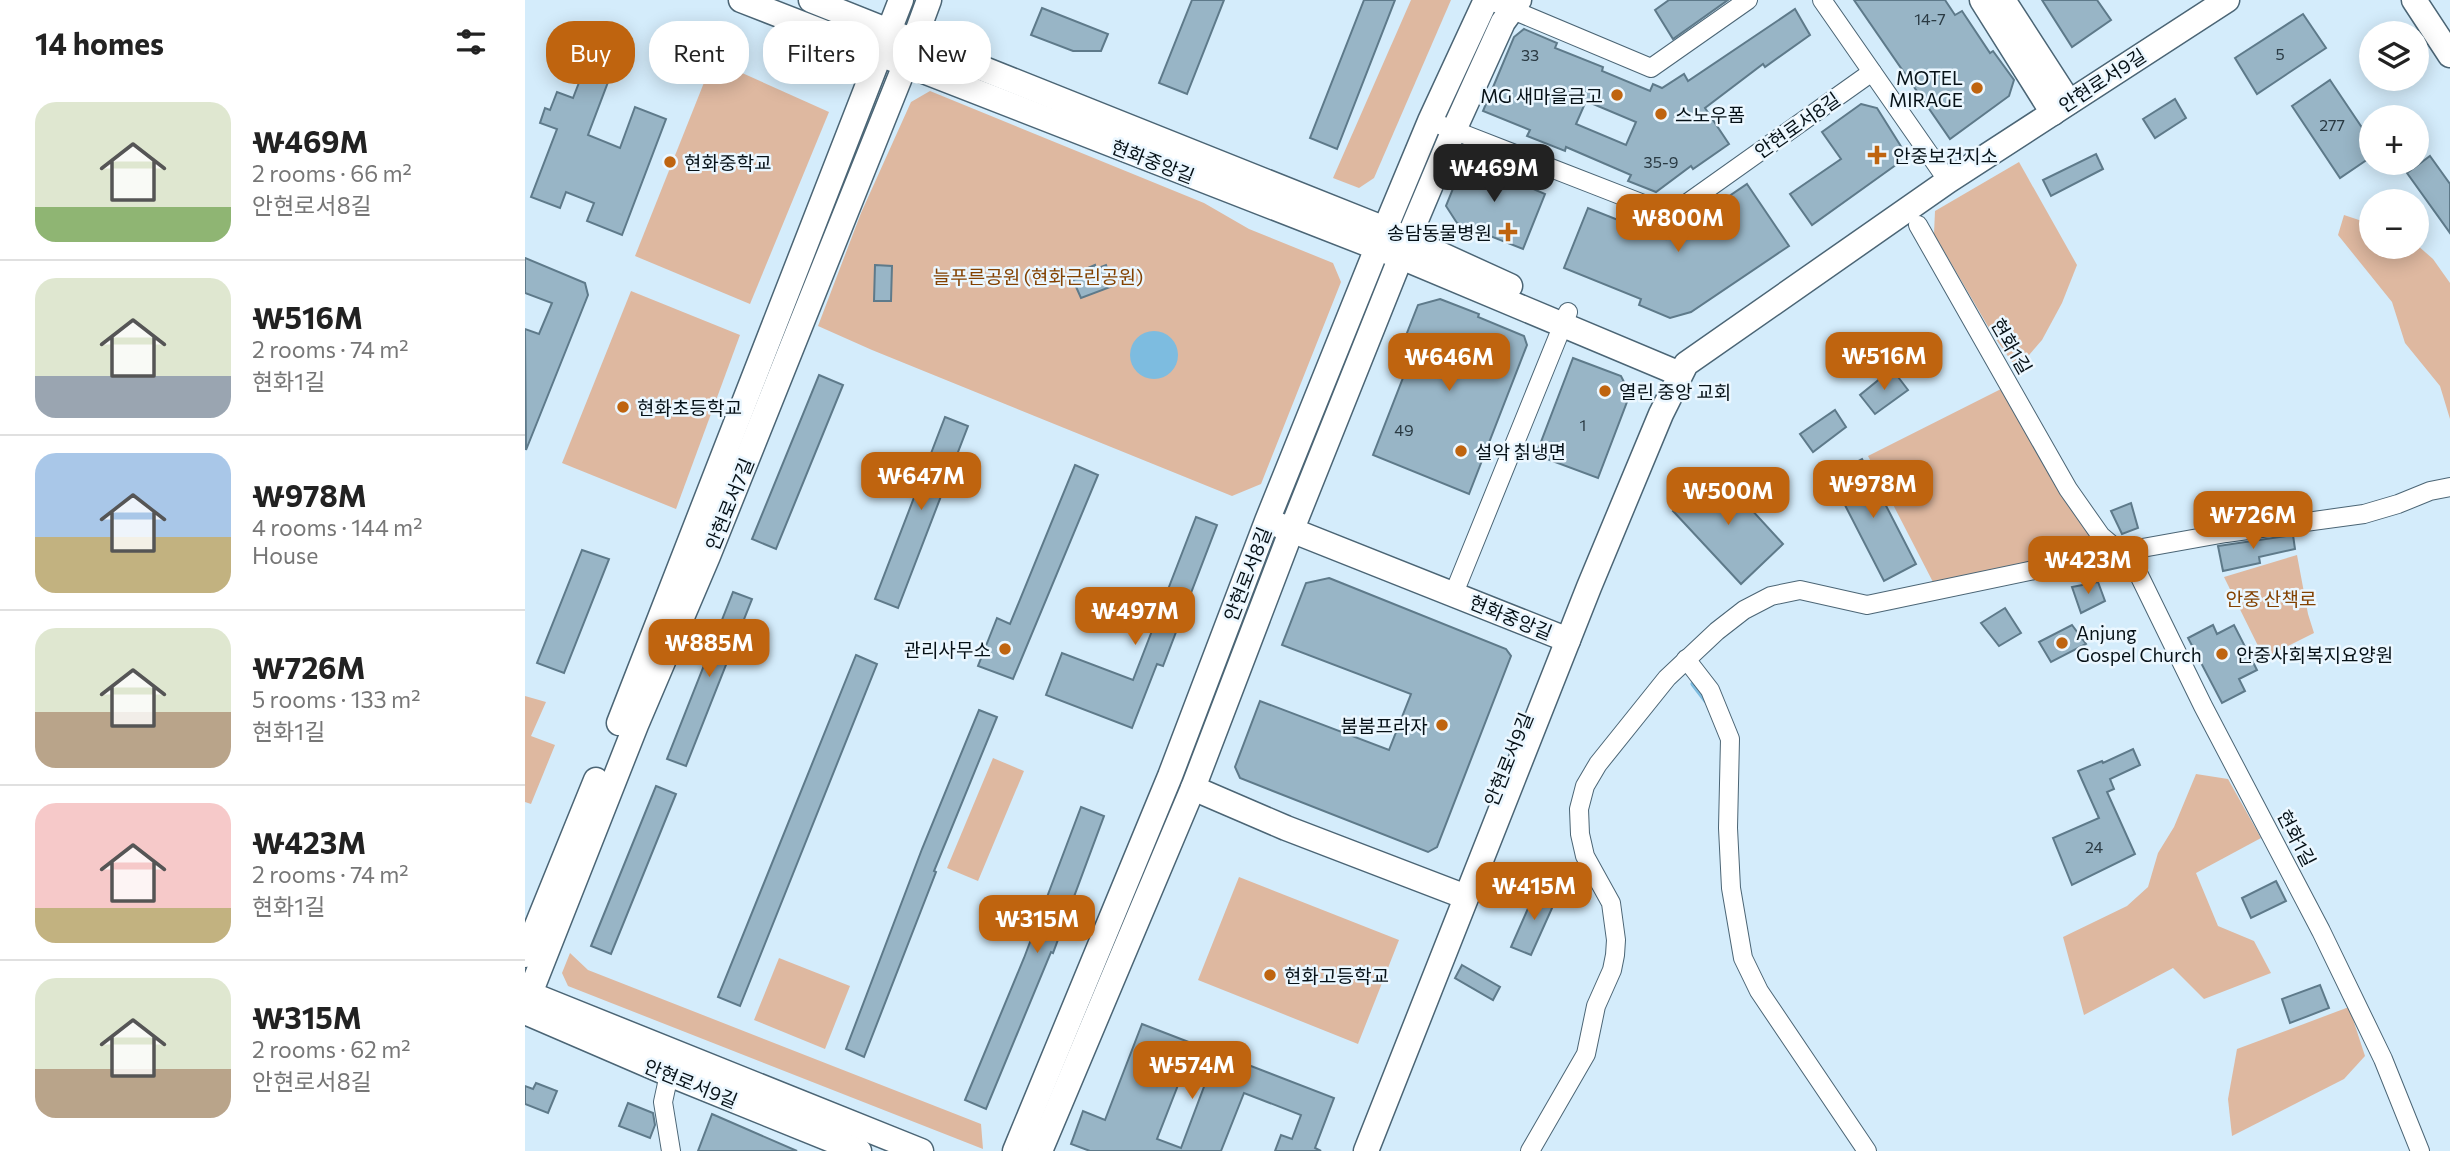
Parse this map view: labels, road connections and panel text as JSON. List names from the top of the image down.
{
  "streets": {
    "street": [
      "안현로서9길",
      "안현로서8길",
      "현화중앙길",
      "현화1길",
      "안현로서7길"
    ]
  },
  "crossings": [
    ["안현로서9길", "현화중앙길"],
    ["안현로서8길", "현화중앙길"]
  ],
  "parks": ["늘푸른공원 (현화근린공원)", "안중 산책로"],
  "places": {
    "other": [
      "MOTEL MIRAGE",
      "MG 새마을금고",
      "스노우폼",
      "현화중학교",
      "열린 중앙 교회",
      "현화초등학교",
      "설악 칡냉면",
      "Anjung Gospel Church",
      "관리사무소",
      "안중사회복지요양원",
      "붐붐프라자",
      "현화고등학교"
    ],
    "health": ["안중보건지소", "송담동물병원"]
  },
  "house_numbers": [
    "14-7",
    "5",
    "33",
    "277",
    "35-9",
    "1",
    "49",
    "24"
  ],
  "page": {
    "heading": "14 homes",
    "map_buttons": ["+", "−"],
    "chip": [
      "Buy",
      "Rent",
      "Filters",
      "New"
    ],
    "list": [
      {
        "name": "₩469M",
        "note": "2 rooms · 66 m² · 안현로서8길"
      },
      {
        "name": "₩516M",
        "note": "2 rooms · 74 m² · 현화1길"
      },
      {
        "name": "₩978M",
        "note": "4 rooms · 144 m² · House"
      },
      {
        "name": "₩726M",
        "note": "5 rooms · 133 m² · 현화1길"
      },
      {
        "name": "₩423M",
        "note": "2 rooms · 74 m² · 현화1길"
      },
      {
        "name": "₩315M",
        "note": "2 rooms · 62 m² · 안현로서8길"
      }
    ],
    "price": [
      "₩469M",
      "₩800M",
      "₩516M",
      "₩646M",
      "₩647M",
      "₩978M",
      "₩500M",
      "₩726M",
      "₩423M",
      "₩497M",
      "₩885M",
      "₩415M",
      "₩315M",
      "₩574M"
    ]
  }
}
